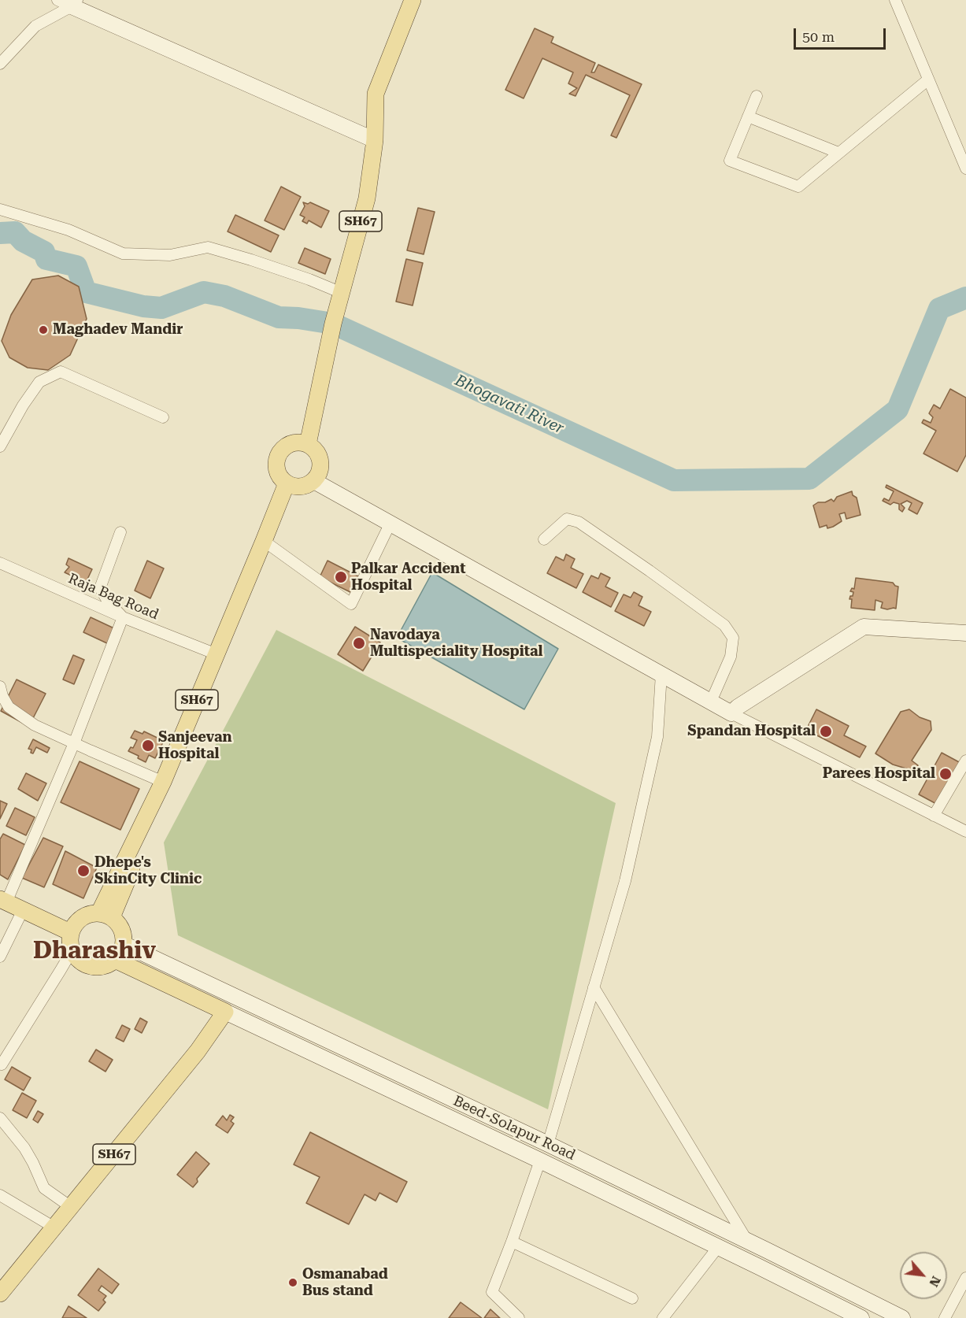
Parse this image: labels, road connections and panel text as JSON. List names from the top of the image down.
{
  "streets": {
    "main road": ["SH67", "Beed-Solapur Road"],
    "street": ["Raja Bag Road"]
  },
  "crossings": [
    ["SH67", "Raja Bag Road"],
    ["SH67", "Beed-Solapur Road"]
  ],
  "districts": ["Dharashiv"],
  "water": ["Bhogavati River"],
  "places": [
    "Maghadev Mandir",
    "Palkar Accident Hospital",
    "Navodaya Multispeciality Hospital",
    "Spandan Hospital",
    "Sanjeevan Hospital",
    "Parees Hospital",
    "Dhepe's SkinCity Clinic",
    "Osmanabad Bus stand"
  ],
  "scale_bar": "50 m",
  "north": "bottom right"
}
